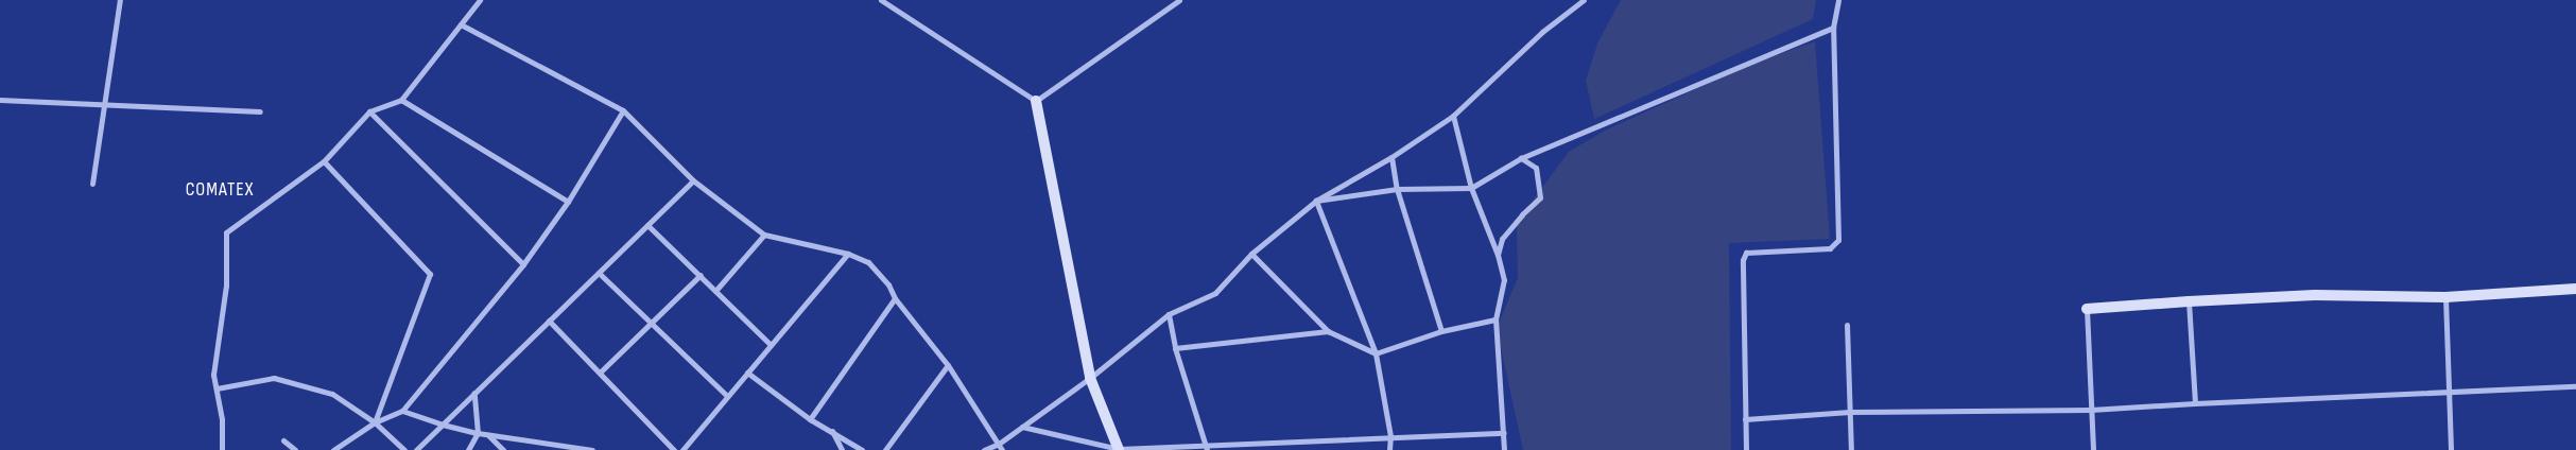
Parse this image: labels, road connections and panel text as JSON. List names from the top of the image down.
{
  "districts": ["COMATEX"]
}
